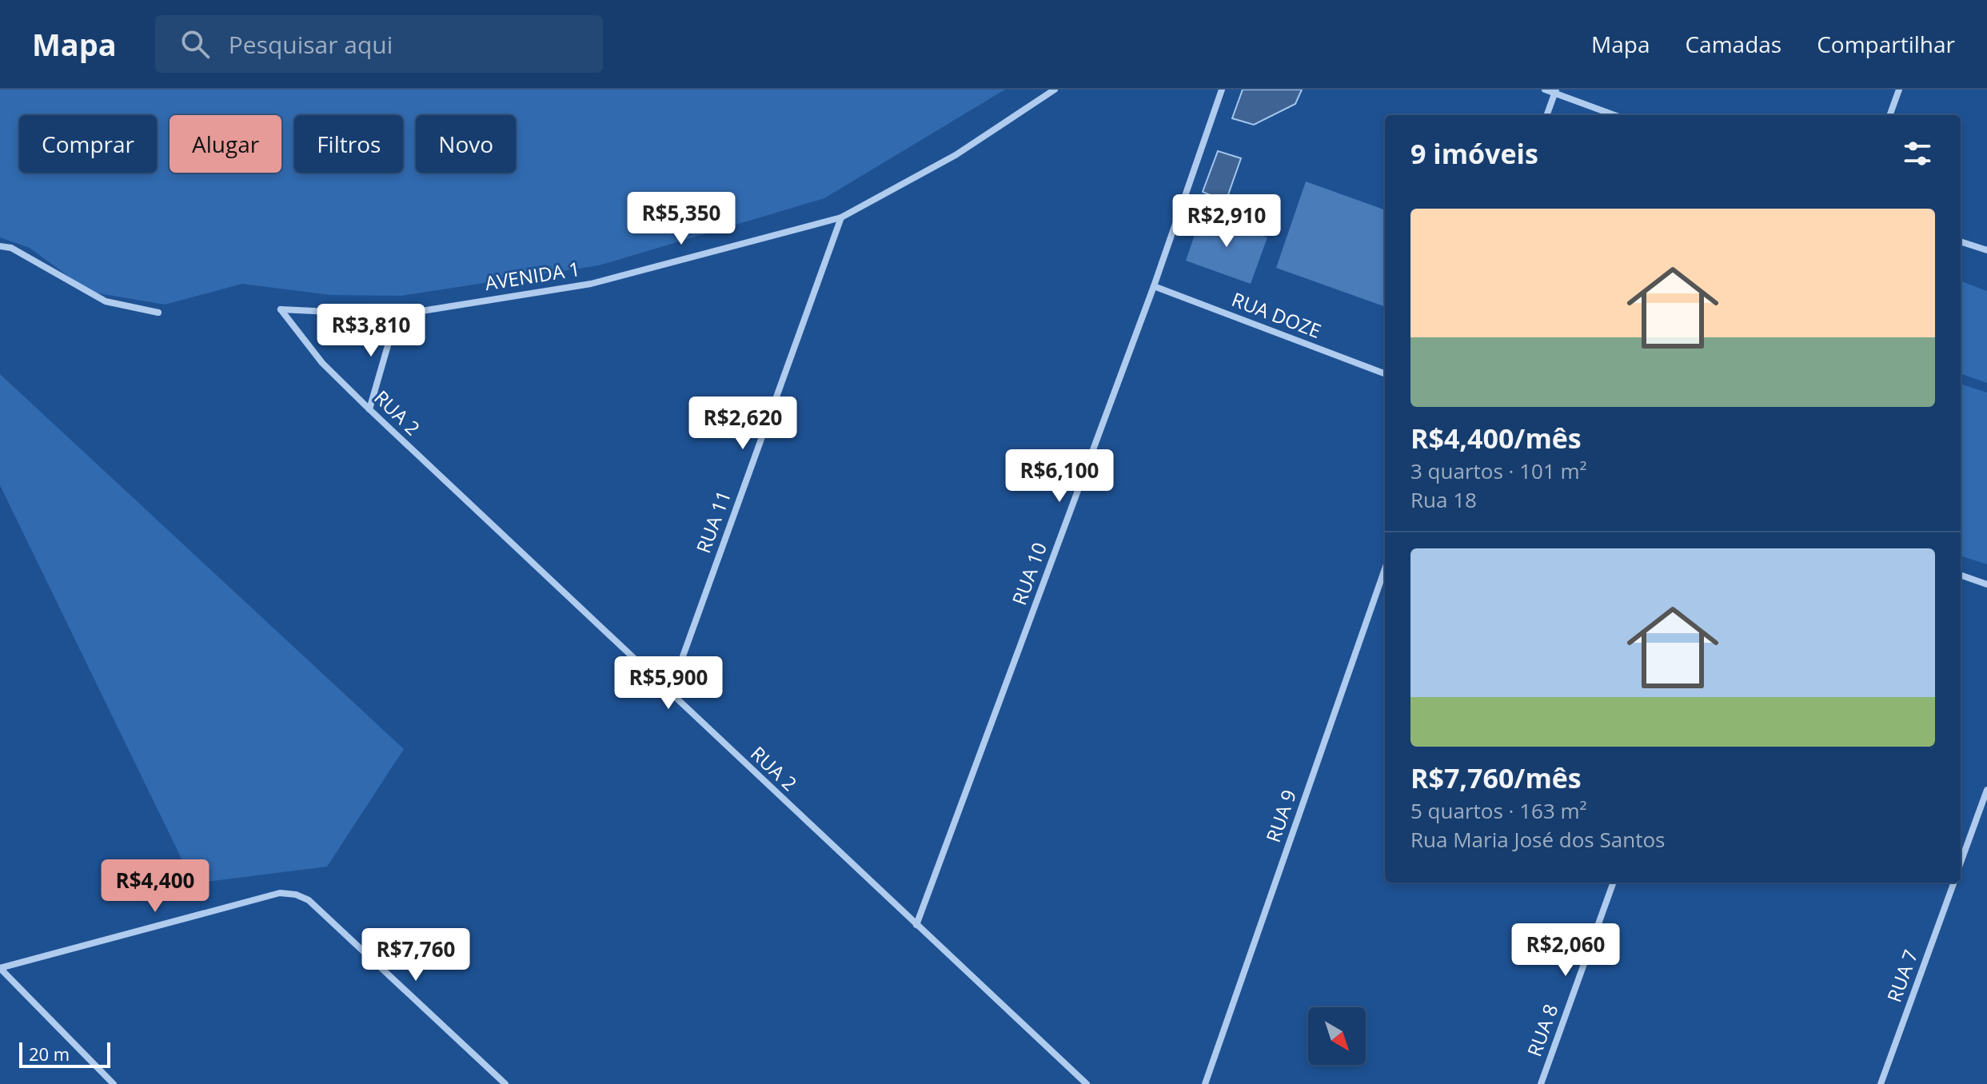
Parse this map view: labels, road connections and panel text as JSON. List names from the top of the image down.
{
  "streets": {
    "street": [
      "AVENIDA 1",
      "RUA DOZE",
      "RUA 2",
      "RUA 11",
      "RUA 10",
      "RUA 9",
      "RUA 7",
      "RUA 8"
    ]
  },
  "crossings": [
    ["AVENIDA 1", "RUA 2"],
    ["AVENIDA 1", "RUA 11"],
    ["RUA DOZE", "RUA 10"],
    ["RUA 2", "RUA 11"],
    ["RUA 2", "RUA 10"]
  ],
  "scale_bar": "20 m",
  "north": "bottom right",
  "page": {
    "header": "Mapa",
    "search": "Pesquisar aqui",
    "nav": ["Mapa", "Camadas", "Compartilhar"],
    "chip": [
      "Comprar",
      "Alugar",
      "Filtros",
      "Novo"
    ],
    "heading": "9 imóveis",
    "price": [
      "R$5,350",
      "R$2,910",
      "R$3,810",
      "R$2,620",
      "R$6,100",
      "R$5,900",
      "R$4,400",
      "R$2,060",
      "R$7,760"
    ],
    "list": [
      {
        "name": "R$4,400/mês",
        "note": "3 quartos · 101 m² · Rua 18"
      },
      {
        "name": "R$7,760/mês",
        "note": "5 quartos · 163 m² · Rua Maria José dos Santos"
      }
    ],
    "scale": "20 m"
  }
}
